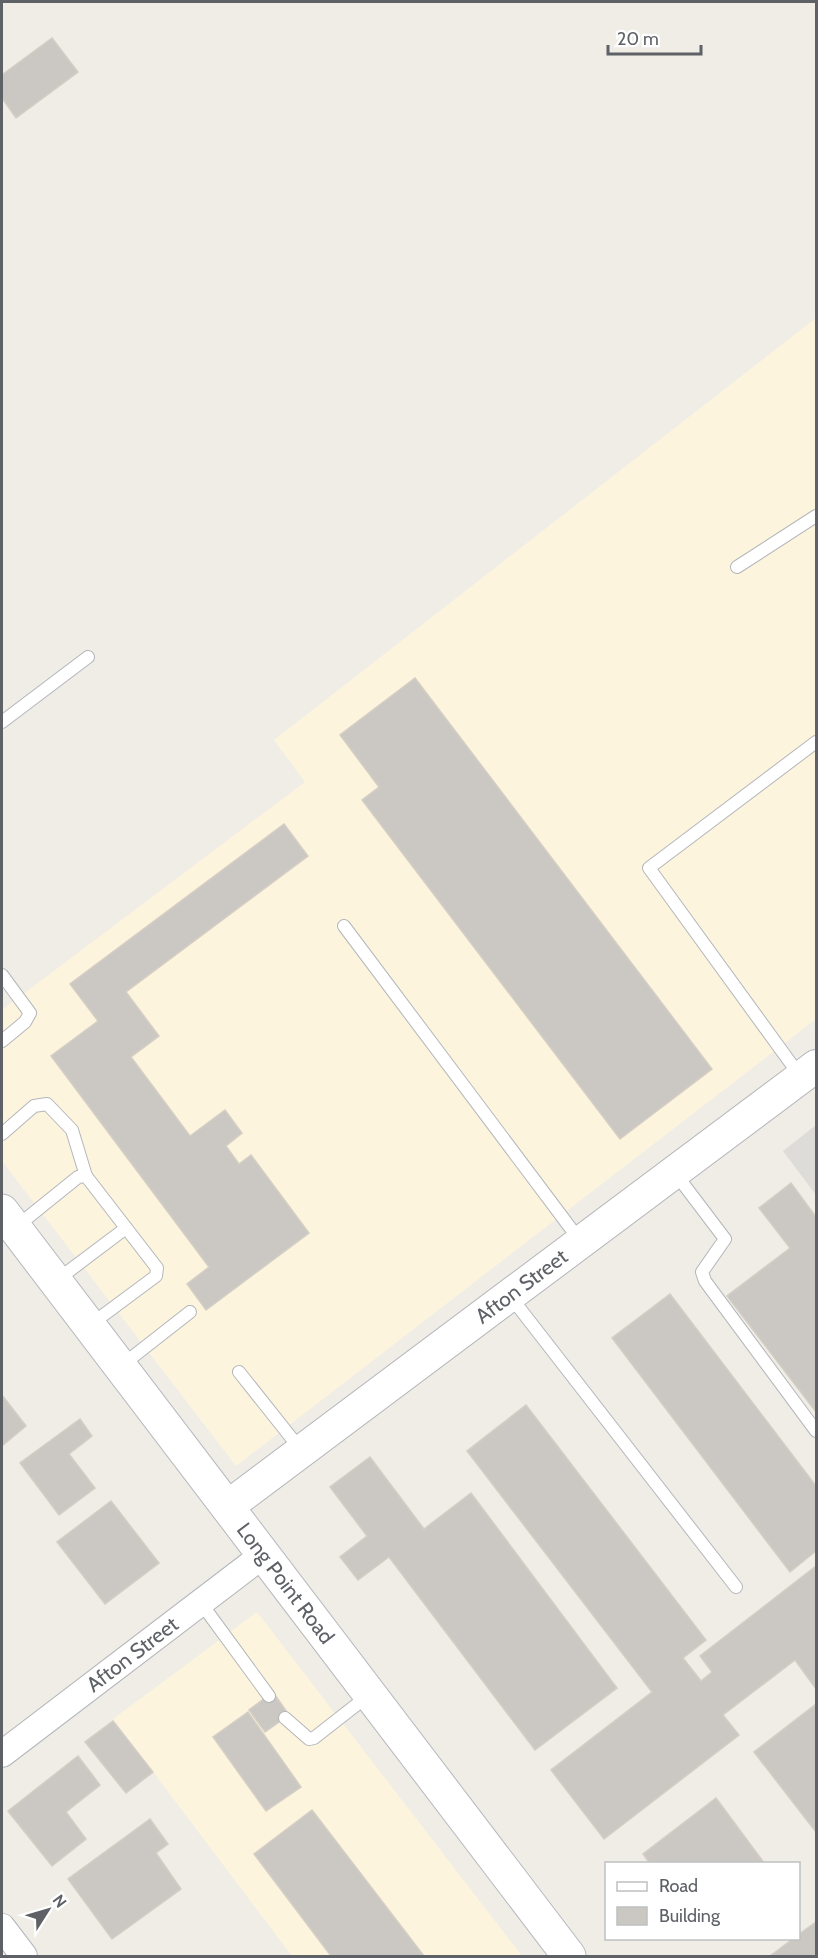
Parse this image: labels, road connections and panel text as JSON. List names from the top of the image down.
{
  "streets": {
    "main road": ["Long Point Road"],
    "street": ["Afton Street"]
  },
  "crossings": [
    ["Afton Street", "Long Point Road"]
  ],
  "legend": ["Road", "Building"],
  "scale_bar": "20 m",
  "north": "top right"
}
